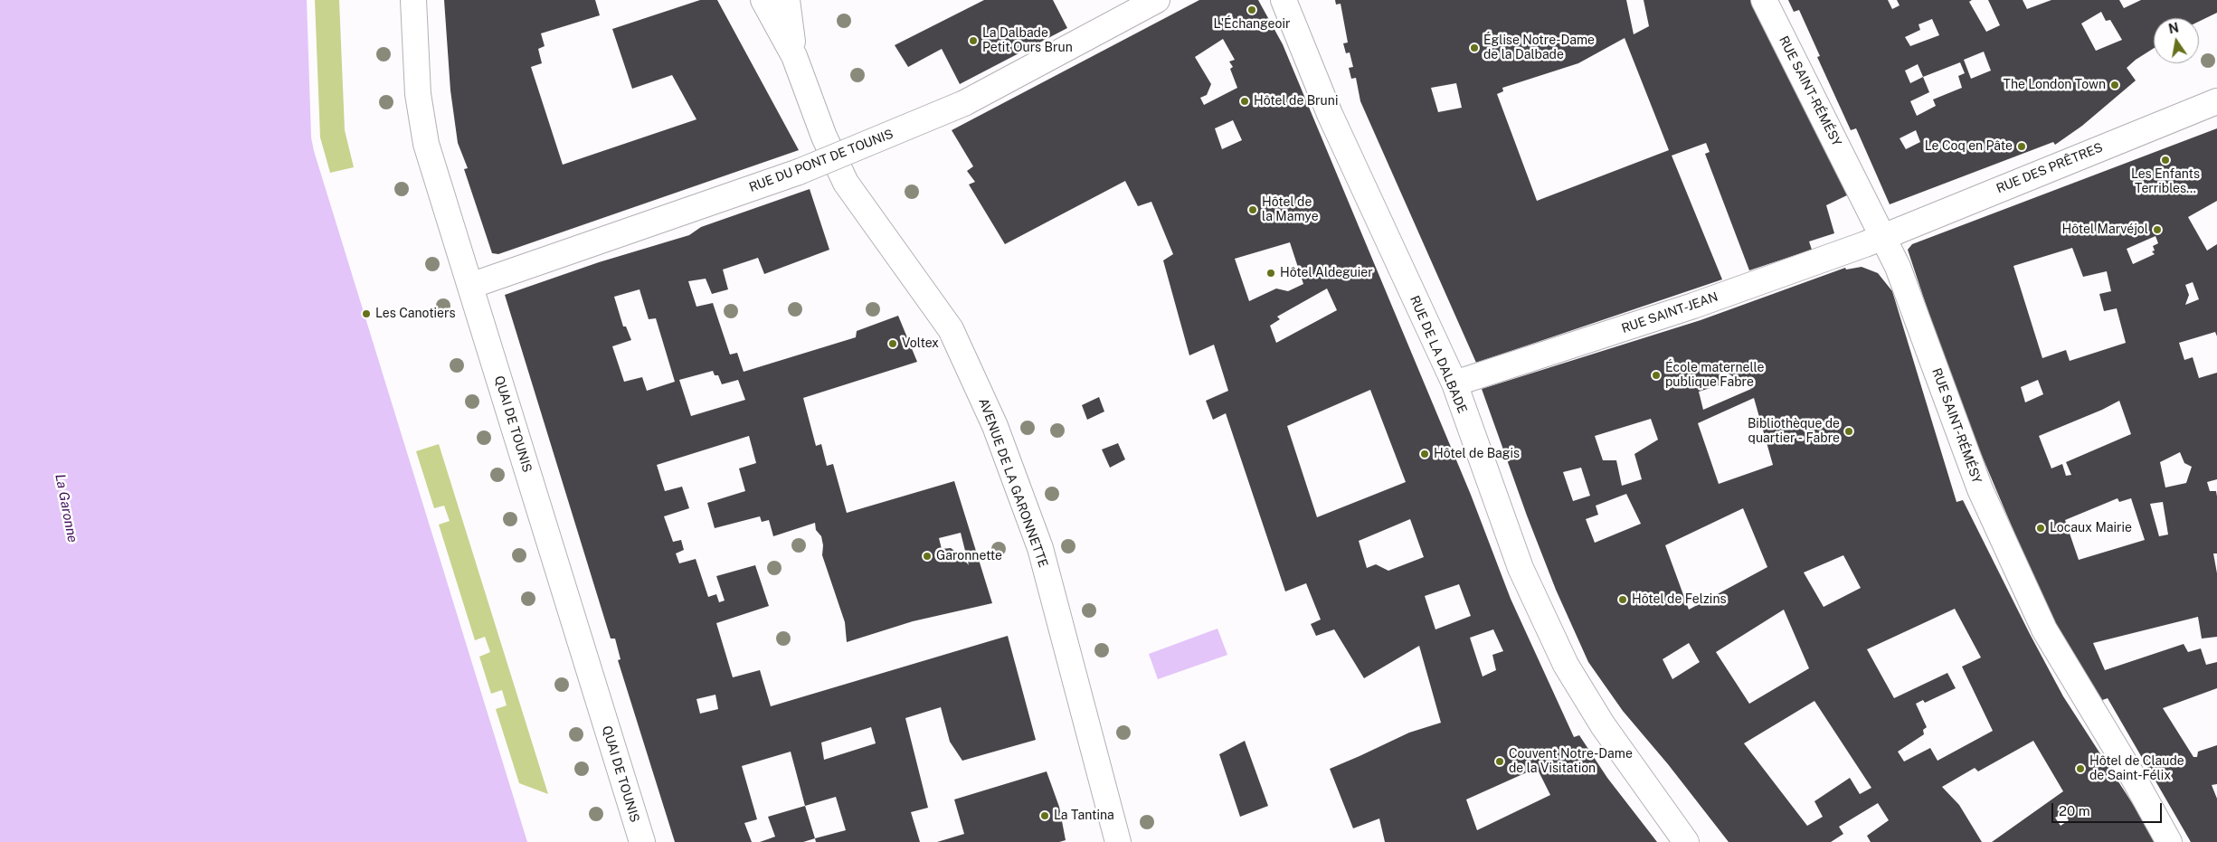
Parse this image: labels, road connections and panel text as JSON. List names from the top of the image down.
{
  "streets": {
    "street": [
      "RUE SAINT-RÉMÉSY",
      "RUE DU PONT DE TOUNIS",
      "RUE DES PRÊTRES",
      "RUE SAINT-JEAN",
      "RUE DE LA DALBADE",
      "QUAI DE TOUNIS",
      "AVENUE DE LA GARONNETTE"
    ]
  },
  "crossings": [
    ["RUE SAINT-RÉMÉSY", "RUE DES PRÊTRES"],
    ["RUE SAINT-RÉMÉSY", "RUE SAINT-JEAN"],
    ["RUE DU PONT DE TOUNIS", "QUAI DE TOUNIS"],
    ["RUE DES PRÊTRES", "RUE SAINT-JEAN"],
    ["RUE SAINT-JEAN", "RUE DE LA DALBADE"]
  ],
  "water": ["La Garonne"],
  "places": [
    "L'Échangeoir",
    "La Dalbade Petit Ours Brun",
    "Église Notre-Dame de la Dalbade",
    "The London Town",
    "Hôtel de Bruni",
    "Le Coq en Pâte",
    "Les Enfants Terribles...",
    "Hôtel de la Mamye",
    "Hôtel Marvéjol",
    "Hôtel Aldeguier",
    "Les Canotiers",
    "Voltex",
    "École maternelle publique Fabre",
    "Bibliothèque de quartier - Fabre",
    "Hôtel de Bagis",
    "Locaux Mairie",
    "Garonnette",
    "Hôtel de Felzins",
    "Couvent Notre-Dame de la Visitation",
    "Hôtel de Claude de Saint-Félix",
    "La Tantina"
  ],
  "scale_bar": "20 m",
  "north": "top"
}
